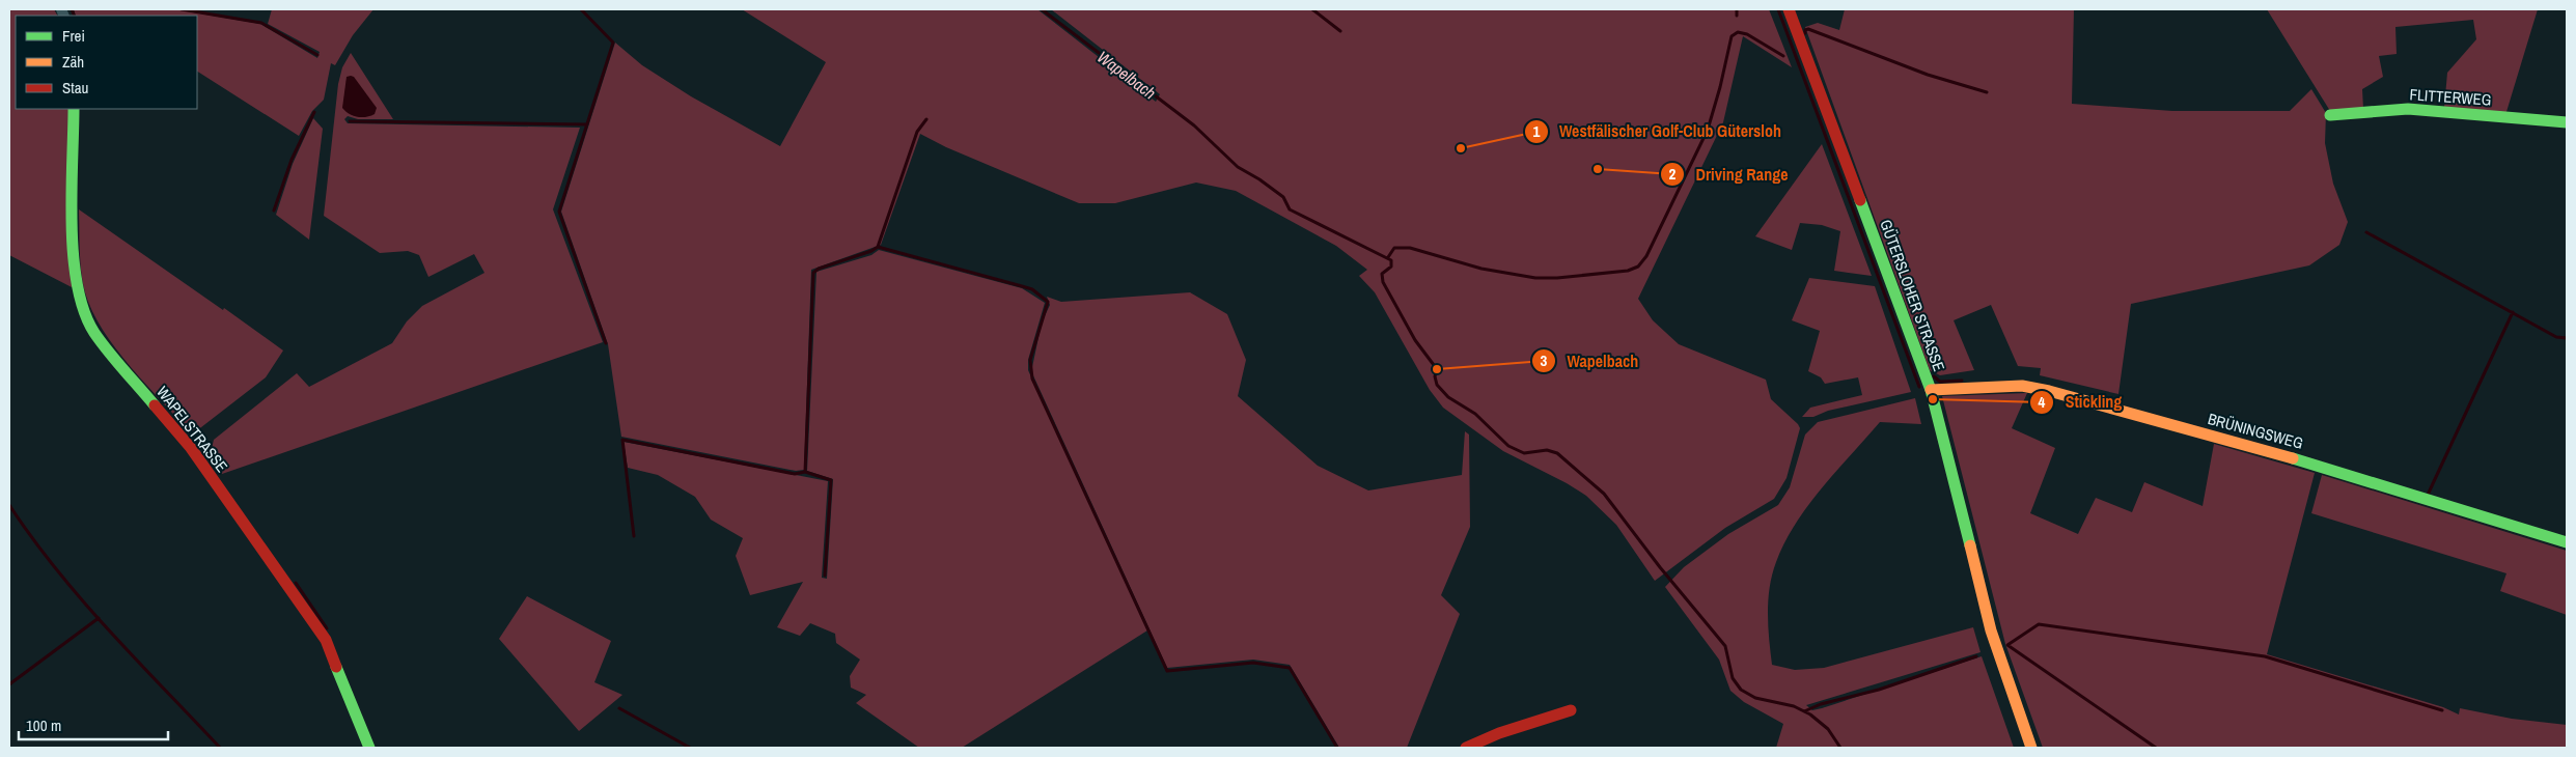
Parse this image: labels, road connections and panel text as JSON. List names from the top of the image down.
{
  "streets": {
    "street": [
      "FLITTERWEG",
      "GÜTERSLOHER STRASSE",
      "WAPELSTRASSE",
      "BRÜNINGSWEG"
    ]
  },
  "crossings": [
    ["GÜTERSLOHER STRASSE", "BRÜNINGSWEG"]
  ],
  "water": ["Wapelbach"],
  "places": [
    "Westfälischer Golf-Club Gütersloh",
    "Driving Range",
    "Wapelbach",
    "Stickling"
  ],
  "legend": ["Frei", "Zäh", "Stau"],
  "scale_bar": "100 m"
}
